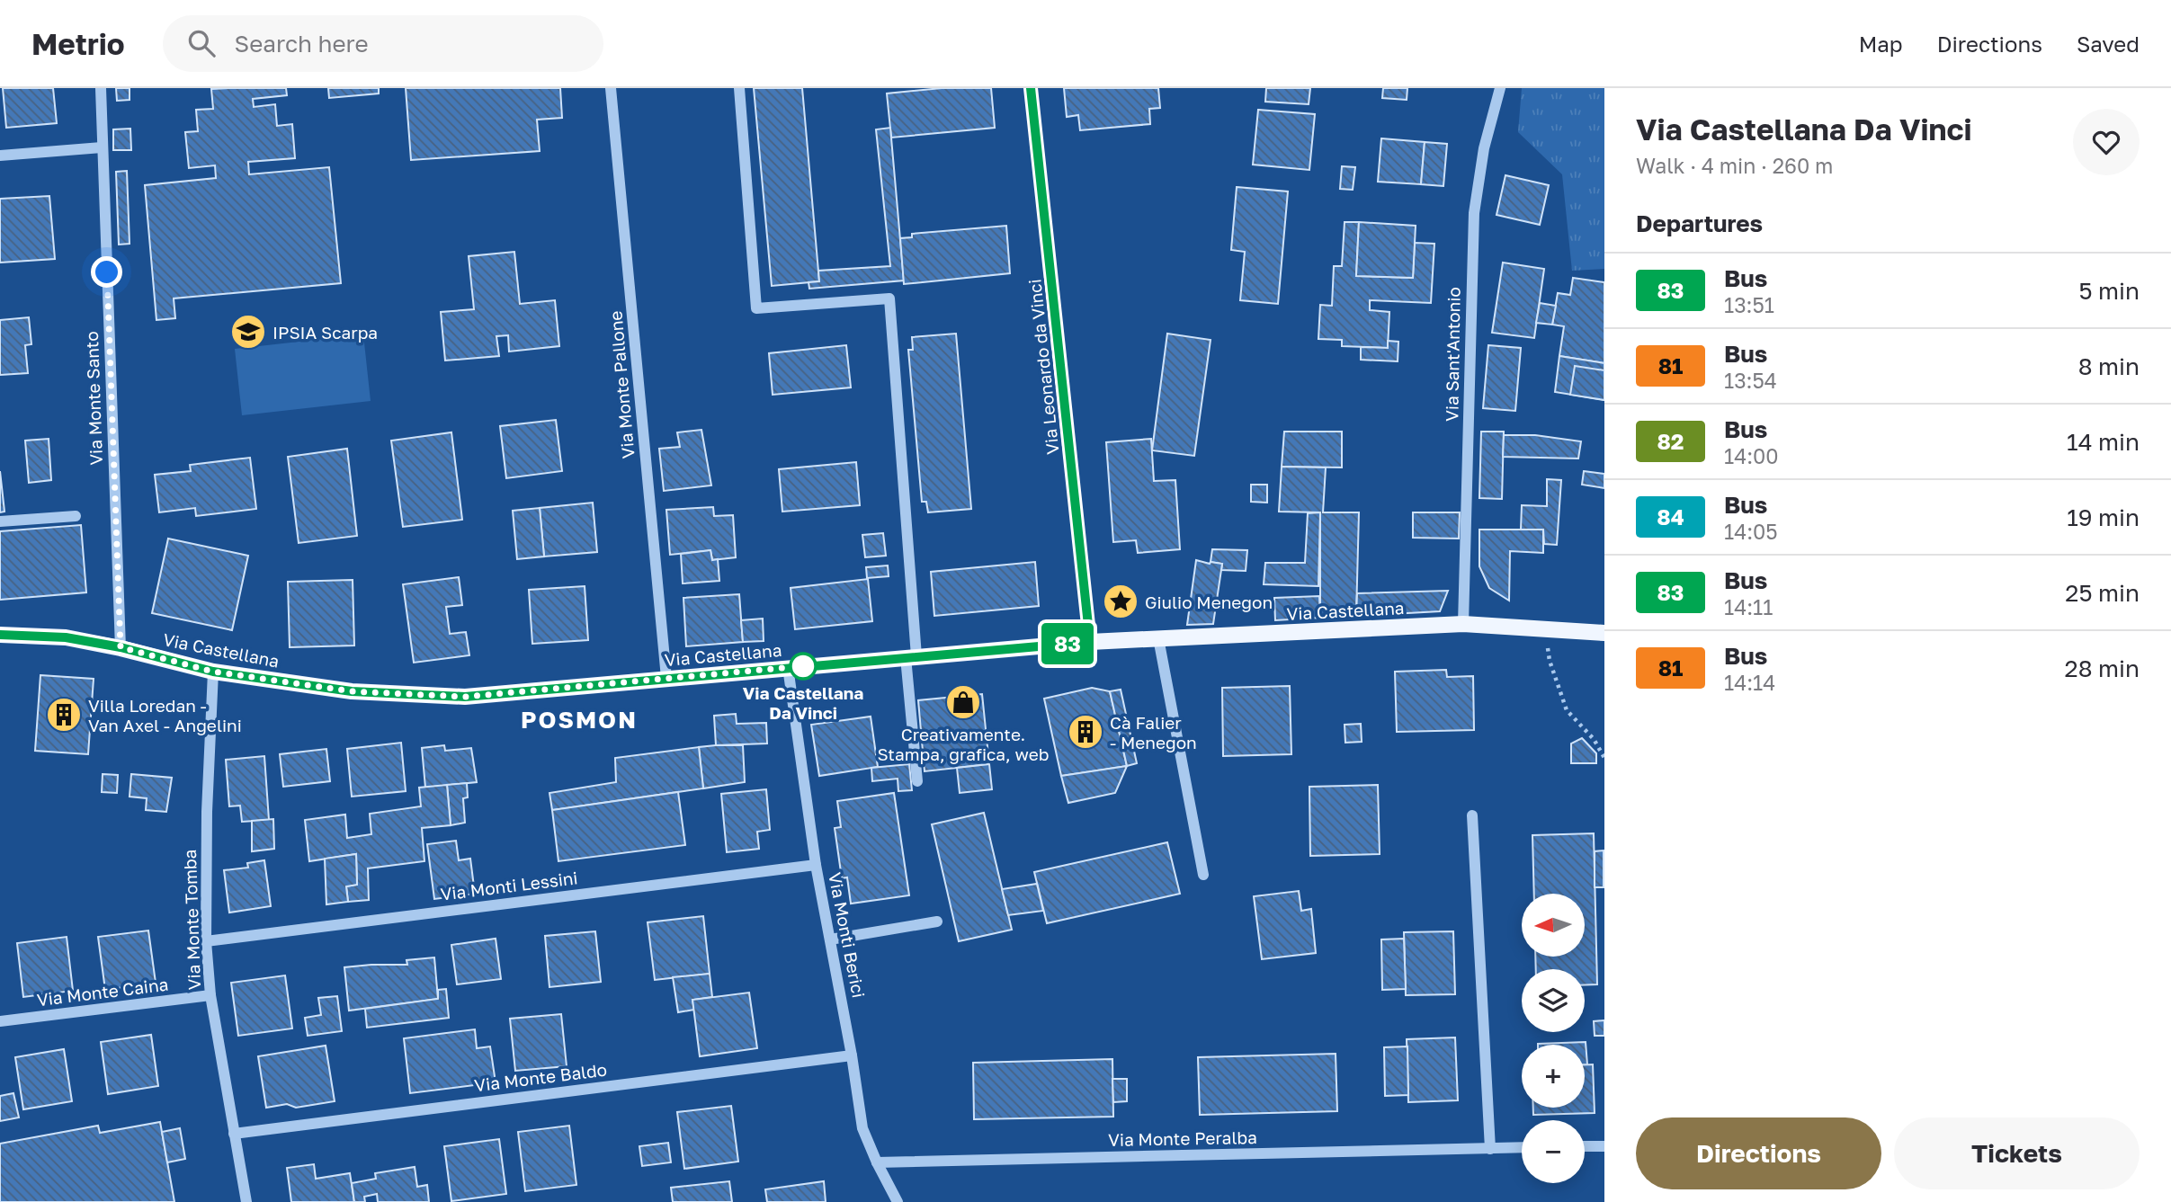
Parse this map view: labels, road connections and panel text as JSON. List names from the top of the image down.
{
  "streets": {
    "main road": ["Via Castellana"],
    "street": [
      "Via Sant'Antonio",
      "Via Leonardo da Vinci",
      "Via Monte Pallone",
      "Via Monte Santo",
      "Via Monti Lessini",
      "Via Monte Tomba",
      "Via Monti Berici",
      "Via Monte Caina",
      "Via Monte Baldo",
      "Via Monte Peralba"
    ]
  },
  "crossings": [
    ["Via Sant'Antonio", "Via Castellana"],
    ["Via Leonardo da Vinci", "Via Castellana"],
    ["Via Monte Pallone", "Via Castellana"],
    ["Via Monte Santo", "Via Castellana"],
    ["Via Castellana", "Via Monte Tomba"],
    ["Via Castellana", "Via Monti Berici"],
    ["Via Monti Lessini", "Via Monte Tomba"],
    ["Via Monti Lessini", "Via Monti Berici"],
    ["Via Monte Tomba", "Via Monte Caina"],
    ["Via Monte Tomba", "Via Monte Baldo"],
    ["Via Monti Berici", "Via Monte Baldo"],
    ["Via Monti Berici", "Via Monte Peralba"]
  ],
  "districts": ["POSMON"],
  "places": {
    "school or university": ["IPSIA Scarpa"],
    "place": ["Giulio Menegon"],
    "other": ["Via Castellana Da Vinci"],
    "shop": ["Creativamente. Stampa, grafica, web"],
    "building": ["Villa Loredan - Van Axel - Angelini", "Cà Falier - Menegon"]
  },
  "lines": ["bus line 83"],
  "north": "left",
  "page": {
    "header": "Metrio",
    "search": "Search here",
    "nav": ["Map", "Directions", "Saved"],
    "on_map": "83",
    "heading": [
      ["Via Castellana Da Vinci", "Walk · 4 min · 260 m"],
      "Departures"
    ],
    "list": [
      {
        "mark": "83",
        "name": "Bus",
        "note": "13:51",
        "value": "5 min"
      },
      {
        "mark": "81",
        "name": "Bus",
        "note": "13:54",
        "value": "8 min"
      },
      {
        "mark": "82",
        "name": "Bus",
        "note": "14:00",
        "value": "14 min"
      },
      {
        "mark": "84",
        "name": "Bus",
        "note": "14:05",
        "value": "19 min"
      },
      {
        "mark": "83",
        "name": "Bus",
        "note": "14:11",
        "value": "25 min"
      },
      {
        "mark": "81",
        "name": "Bus",
        "note": "14:14",
        "value": "28 min"
      }
    ],
    "map_buttons": ["+", "−"],
    "buttons": ["Directions", "Tickets"]
  }
}
